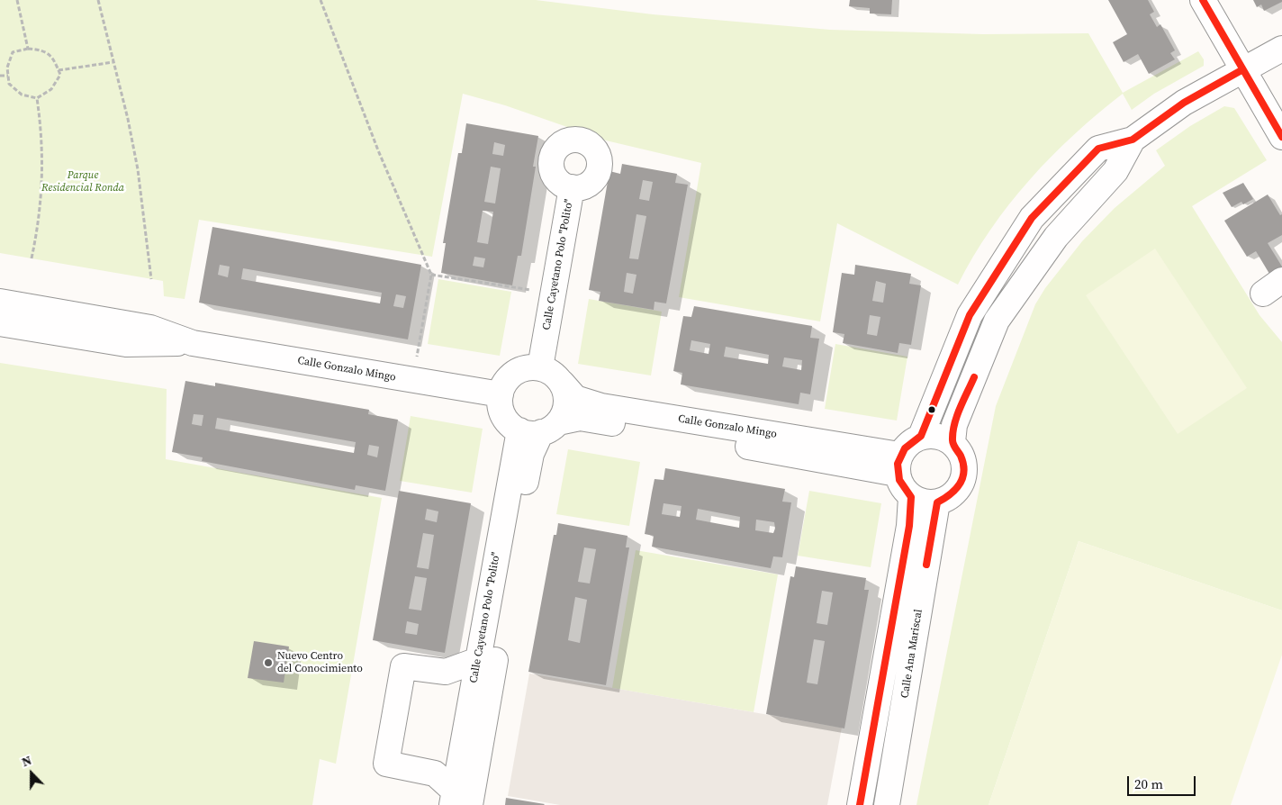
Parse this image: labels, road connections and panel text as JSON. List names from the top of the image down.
{
  "streets": {
    "street": ["Calle Cayetano Polo \"Polito\"", "Calle Gonzalo Mingo", "Calle Ana Mariscal"]
  },
  "crossings": [
    ["Calle Cayetano Polo \"Polito\"", "Calle Gonzalo Mingo"],
    ["Calle Gonzalo Mingo", "Calle Ana Mariscal"]
  ],
  "parks": ["Parque Residencial Ronda"],
  "places": ["Nuevo Centro del Conocimiento"],
  "scale_bar": "20 m",
  "north": "top"
}
